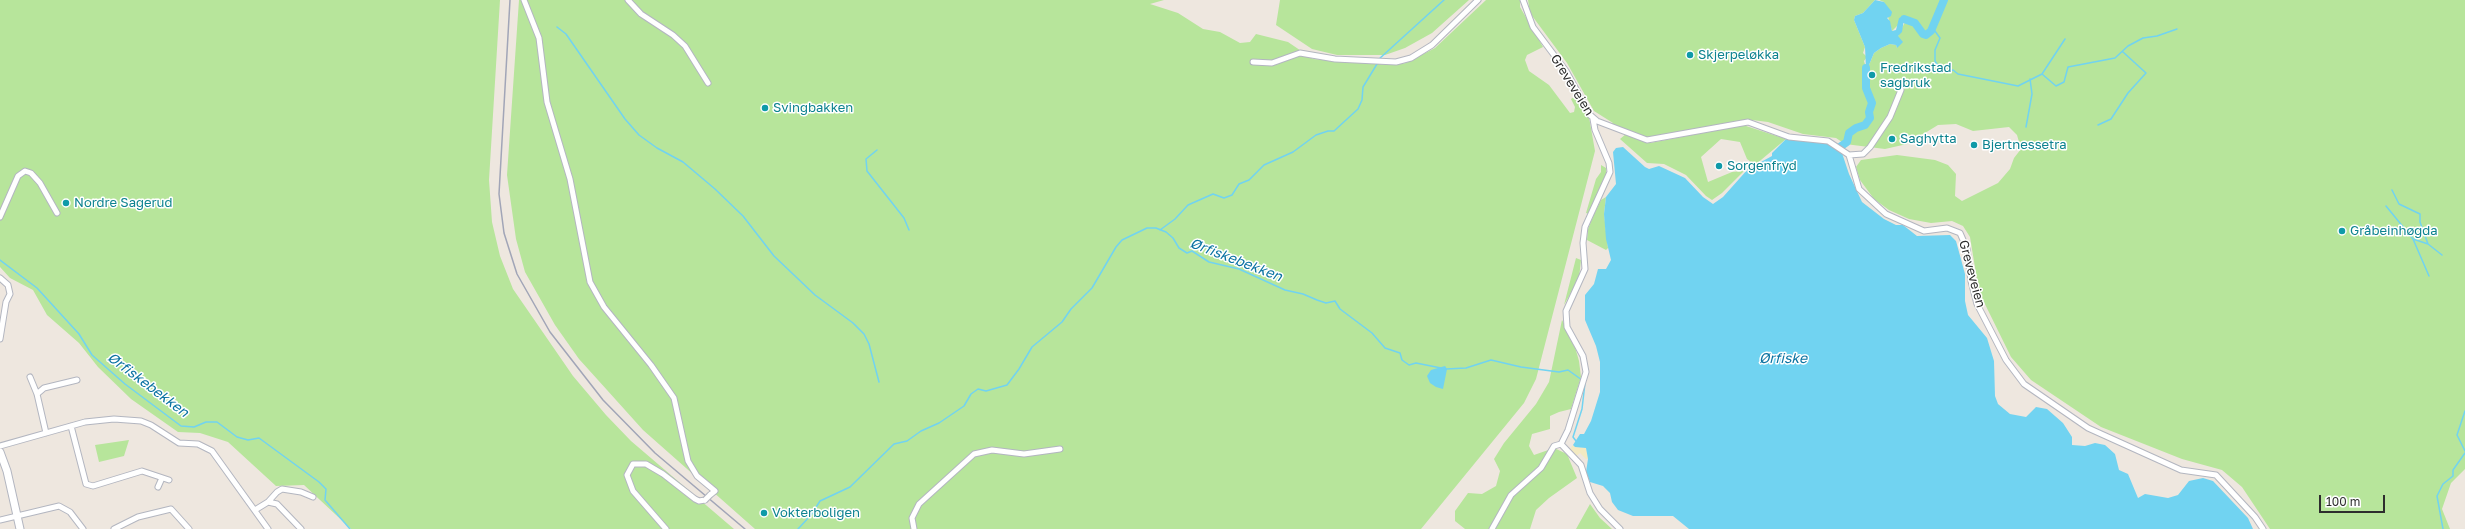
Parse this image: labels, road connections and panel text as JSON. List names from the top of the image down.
{
  "streets": {
    "street": ["Greveveien"]
  },
  "water": ["Ørfiskebekken", "Ørfiske"],
  "places": [
    "Skjerpeløkka",
    "Fredrikstad sagbruk",
    "Svingbakken",
    "Saghytta",
    "Bjertnessetra",
    "Sorgenfryd",
    "Nordre Sagerud",
    "Gråbeinhøgda",
    "Vokterboligen"
  ],
  "scale_bar": "100 m"
}
